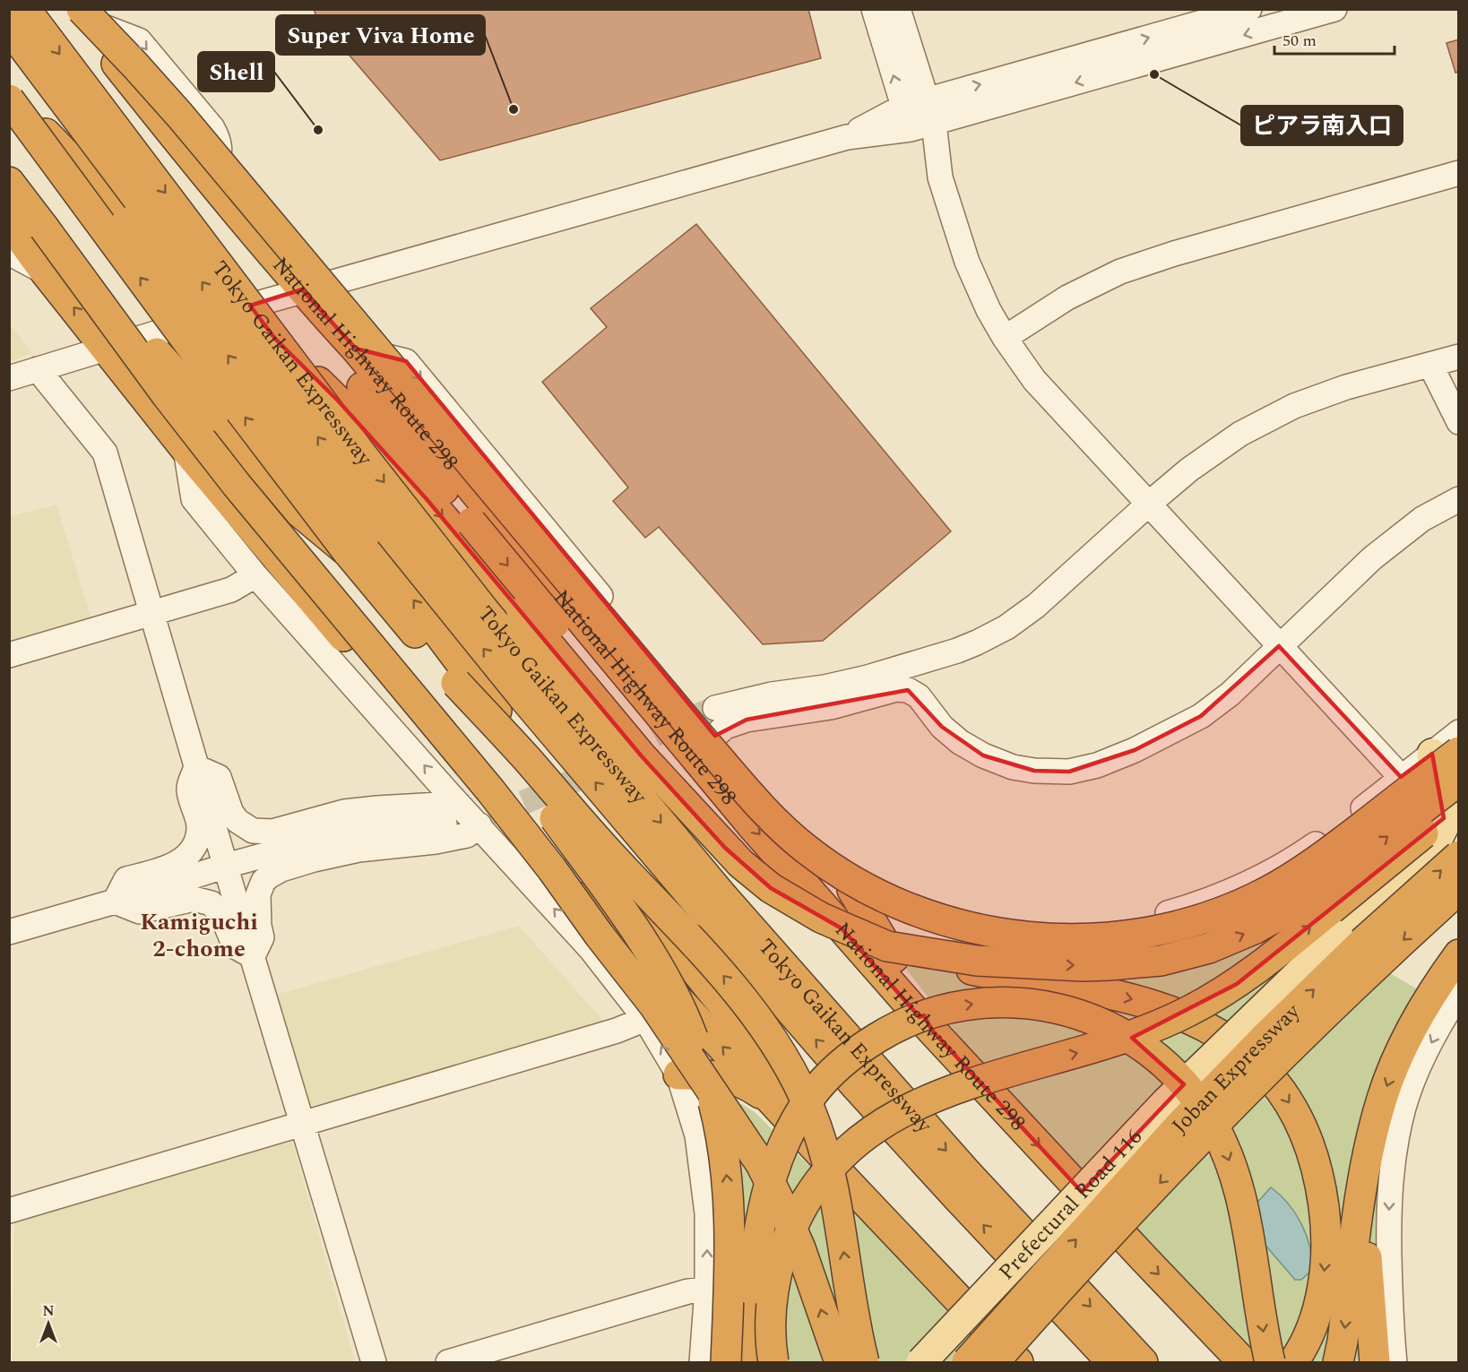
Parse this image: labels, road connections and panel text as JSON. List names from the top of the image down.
{
  "streets": {
    "highway": ["Tokyo Gaikan Expressway", "National Highway Route 298", "Joban Expressway"],
    "main road": ["Prefectural Road 116"]
  },
  "crossings": [
    ["Joban Expressway", "Prefectural Road 116"]
  ],
  "districts": ["Kamiguchi 2-chome"],
  "places": ["ピアラ南入口", "Super Viva Home", "Shell"],
  "scale_bar": "50 m",
  "north": "top"
}
